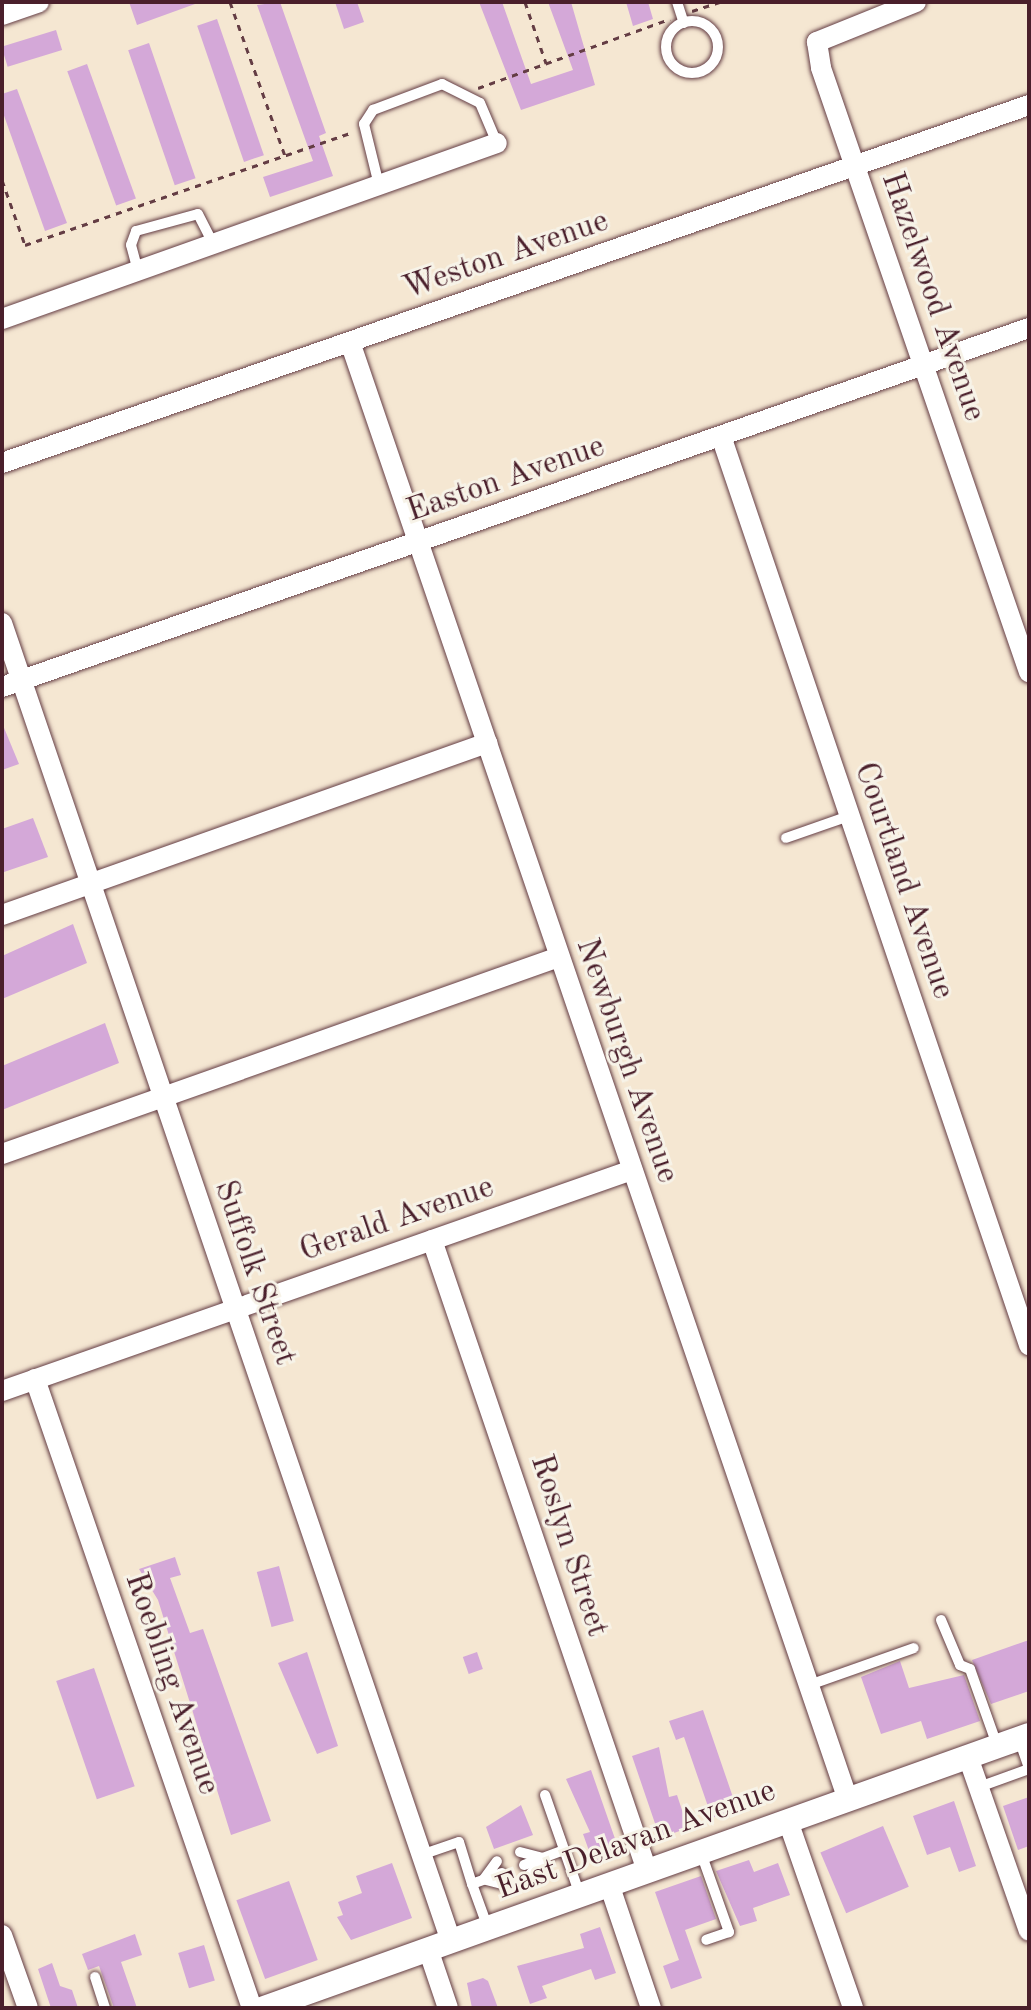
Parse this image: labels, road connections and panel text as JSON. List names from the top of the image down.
{
  "streets": {
    "street": [
      "Weston Avenue",
      "Hazelwood Avenue",
      "Easton Avenue",
      "Courtland Avenue",
      "Newburgh Avenue",
      "Gerald Avenue",
      "Suffolk Street",
      "Roslyn Street",
      "Roebling Avenue",
      "East Delavan Avenue"
    ]
  },
  "crossings": [
    ["Weston Avenue", "Hazelwood Avenue"],
    ["Weston Avenue", "Newburgh Avenue"],
    ["Hazelwood Avenue", "Easton Avenue"],
    ["Easton Avenue", "Courtland Avenue"],
    ["Easton Avenue", "Newburgh Avenue"],
    ["Easton Avenue", "Suffolk Street"],
    ["Newburgh Avenue", "Gerald Avenue"],
    ["Newburgh Avenue", "East Delavan Avenue"],
    ["Gerald Avenue", "Suffolk Street"],
    ["Gerald Avenue", "Roslyn Street"],
    ["Gerald Avenue", "Roebling Avenue"],
    ["Suffolk Street", "East Delavan Avenue"],
    ["Roslyn Street", "East Delavan Avenue"]
  ]
}
